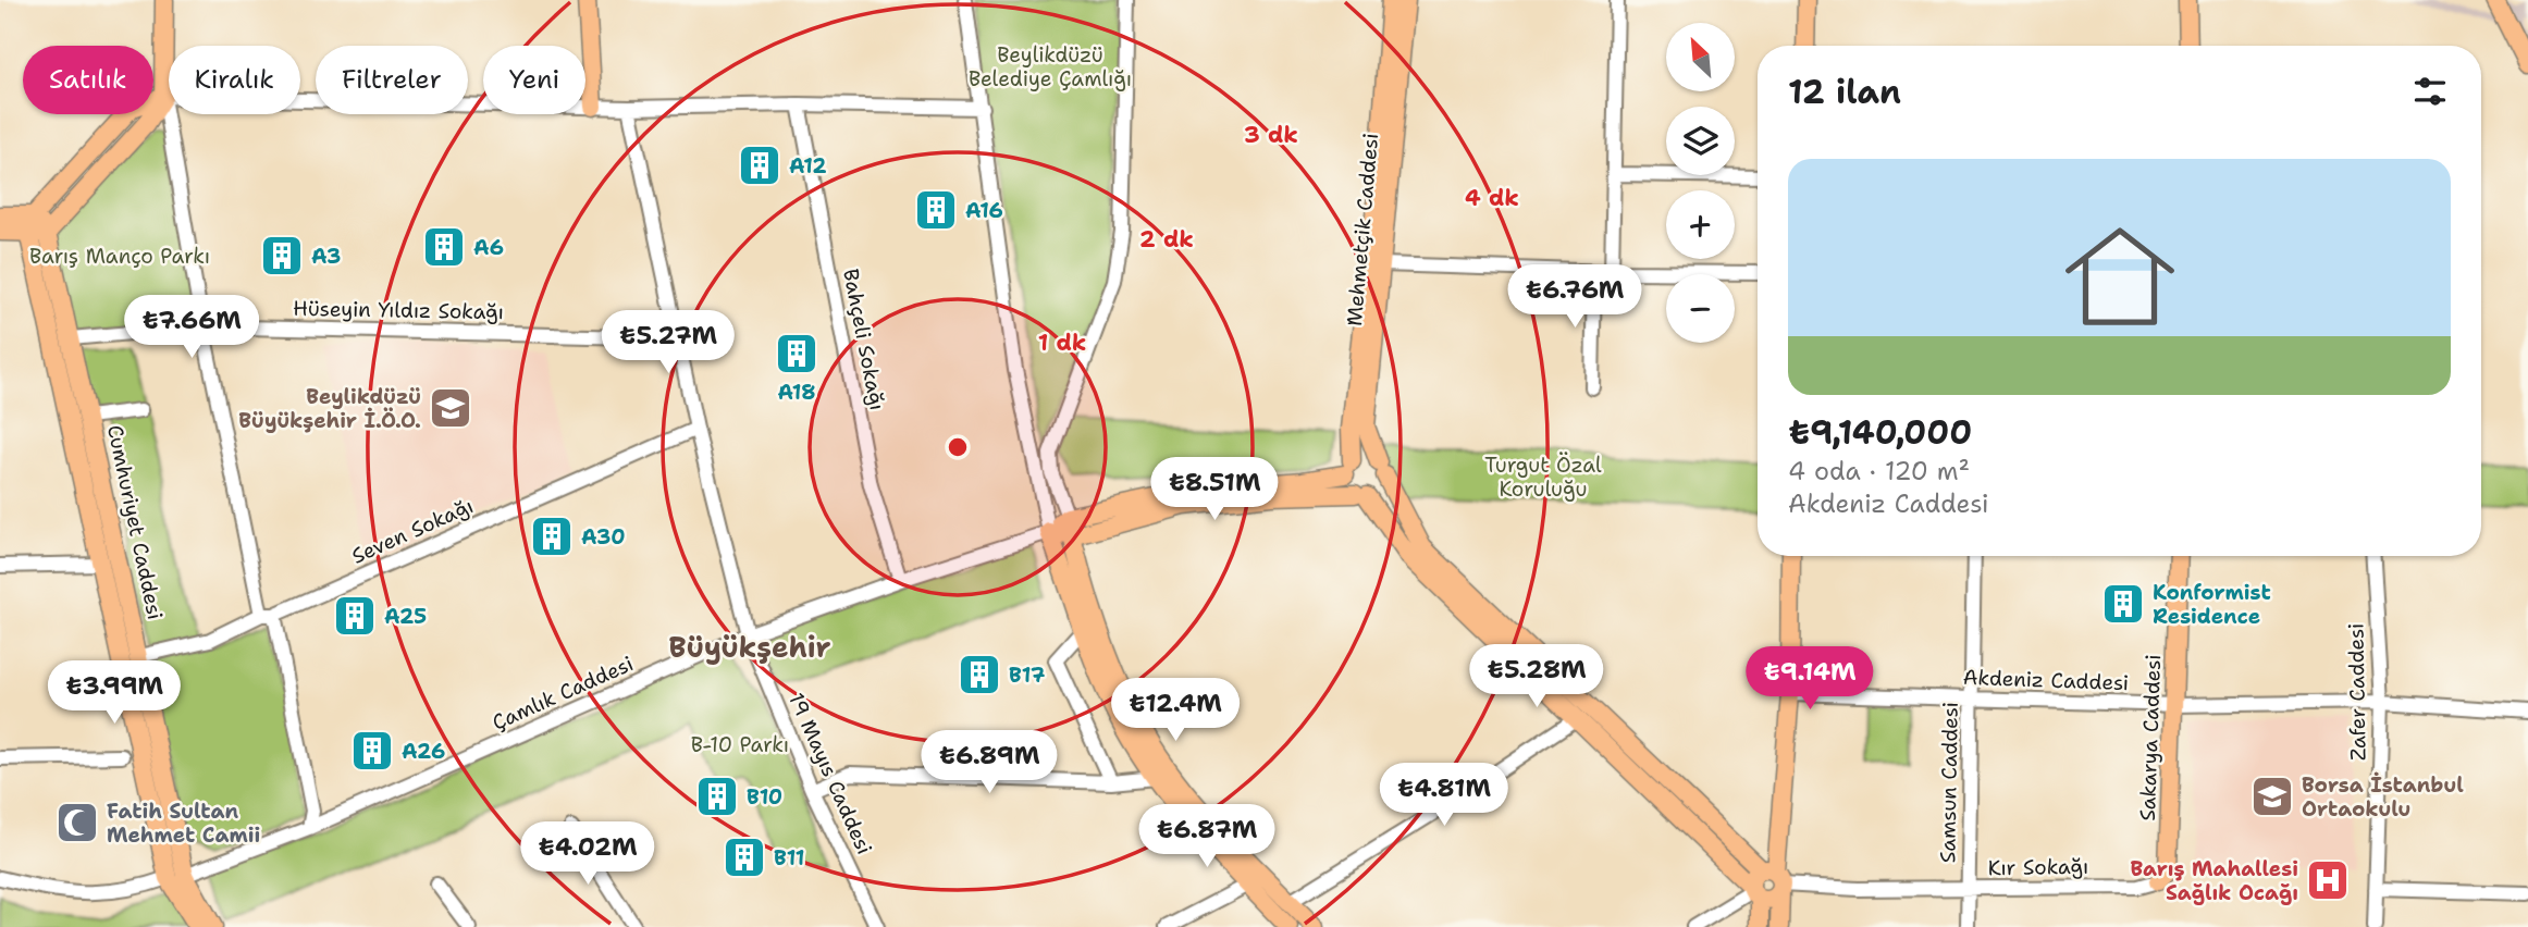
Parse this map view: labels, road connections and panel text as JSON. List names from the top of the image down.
{
  "streets": {
    "main road": ["Mehmetçik Caddesi", "Cumhuriyet Caddesi", "Sakarya Caddesi"],
    "street": [
      "Hüseyin Yıldız Sokağı",
      "Bahçeli Sokağı",
      "Seven Sokağı",
      "Akdeniz Caddesi",
      "Zafer Caddesi",
      "Çamlık Caddesi",
      "19 Mayıs Caddesi",
      "Samsun Caddesi",
      "Kır Sokağı"
    ]
  },
  "crossings": [
    ["Mehmetçik Caddesi", "Kır Sokağı"],
    ["Hüseyin Yıldız Sokağı", "Cumhuriyet Caddesi"],
    ["Hüseyin Yıldız Sokağı", "19 Mayıs Caddesi"],
    ["Bahçeli Sokağı", "Çamlık Caddesi"],
    ["Cumhuriyet Caddesi", "Seven Sokağı"],
    ["Cumhuriyet Caddesi", "Çamlık Caddesi"],
    ["Seven Sokağı", "19 Mayıs Caddesi"],
    ["Akdeniz Caddesi", "Zafer Caddesi"],
    ["Akdeniz Caddesi", "Sakarya Caddesi"],
    ["Akdeniz Caddesi", "Samsun Caddesi"],
    ["Çamlık Caddesi", "19 Mayıs Caddesi"],
    ["Sakarya Caddesi", "Kır Sokağı"],
    ["Samsun Caddesi", "Kır Sokağı"]
  ],
  "districts": ["Büyükşehir"],
  "parks": [
    "Beylikdüzü Belediye Çamlığı",
    "Barış Manço Parkı",
    "Turgut Özal Koruluğu",
    "B-10 Parkı"
  ],
  "places": {
    "building": [
      "A12",
      "A16",
      "A6",
      "A3",
      "A18",
      "A30",
      "Konformist Residence",
      "A25",
      "B17",
      "A26",
      "B10",
      "B11"
    ],
    "school or university": ["Beylikdüzü Büyükşehir İ.Ö.O.", "Borsa İstanbul Ortaokulu"],
    "mosque": ["Fatih Sultan Mehmet Camii"],
    "hospital": ["Barış Mahallesi Sağlık Ocağı"]
  },
  "north": "top left",
  "page": {
    "map_buttons": ["+", "−"],
    "chip": [
      "Satılık",
      "Kiralık",
      "Filtreler",
      "Yeni"
    ],
    "heading": "12 ilan",
    "list": [
      {
        "name": "₺9,140,000",
        "note": "4 oda · 120 m² · Akdeniz Caddesi"
      }
    ],
    "price": [
      "₺6.76M",
      "₺7.66M",
      "₺5.27M",
      "₺8.51M",
      "₺5.28M",
      "₺9.14M",
      "₺3.99M",
      "₺12.4M",
      "₺6.89M",
      "₺4.81M",
      "₺6.87M",
      "₺4.02M"
    ]
  },
  "rings": [
    "3 dk",
    "4 dk",
    "2 dk",
    "1 dk"
  ]
}
